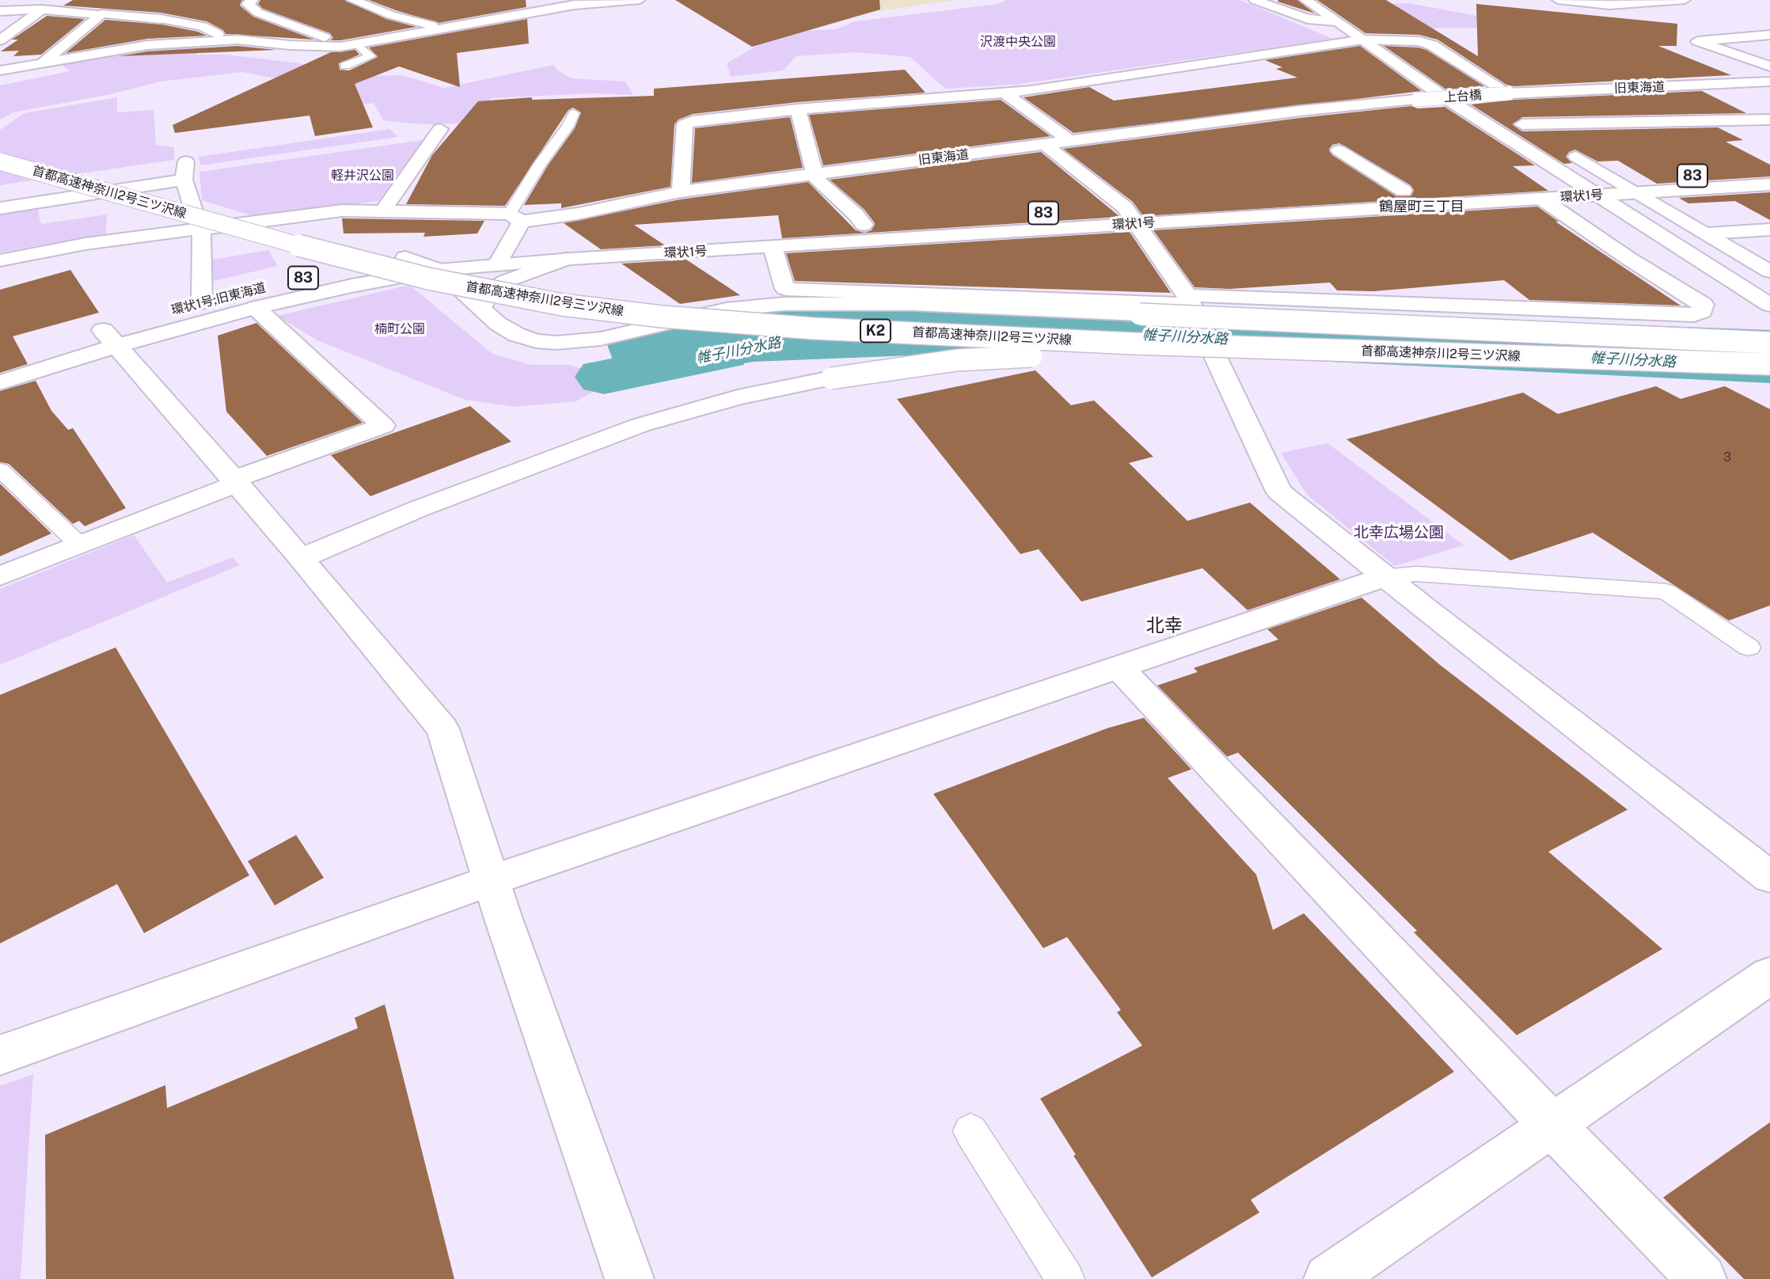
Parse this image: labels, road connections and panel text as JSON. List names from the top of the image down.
{
  "streets": {
    "main road": [
      "旧東海道",
      "上台橋",
      "83",
      "首都高速神奈川2号三ツ沢線",
      "環状1号",
      "環状1号;旧東海道",
      "K2"
    ]
  },
  "crossings": [
    ["旧東海道", "上台橋"],
    ["旧東海道", "環状1号;旧東海道"],
    ["環状1号", "環状1号;旧東海道"]
  ],
  "districts": ["鶴屋町三丁目", "北幸"],
  "water": ["帷子川分水路"],
  "parks": [
    "沢渡中央公園",
    "軽井沢公園",
    "楠町公園",
    "北幸広場公園"
  ],
  "house_numbers": ["3"]
}
